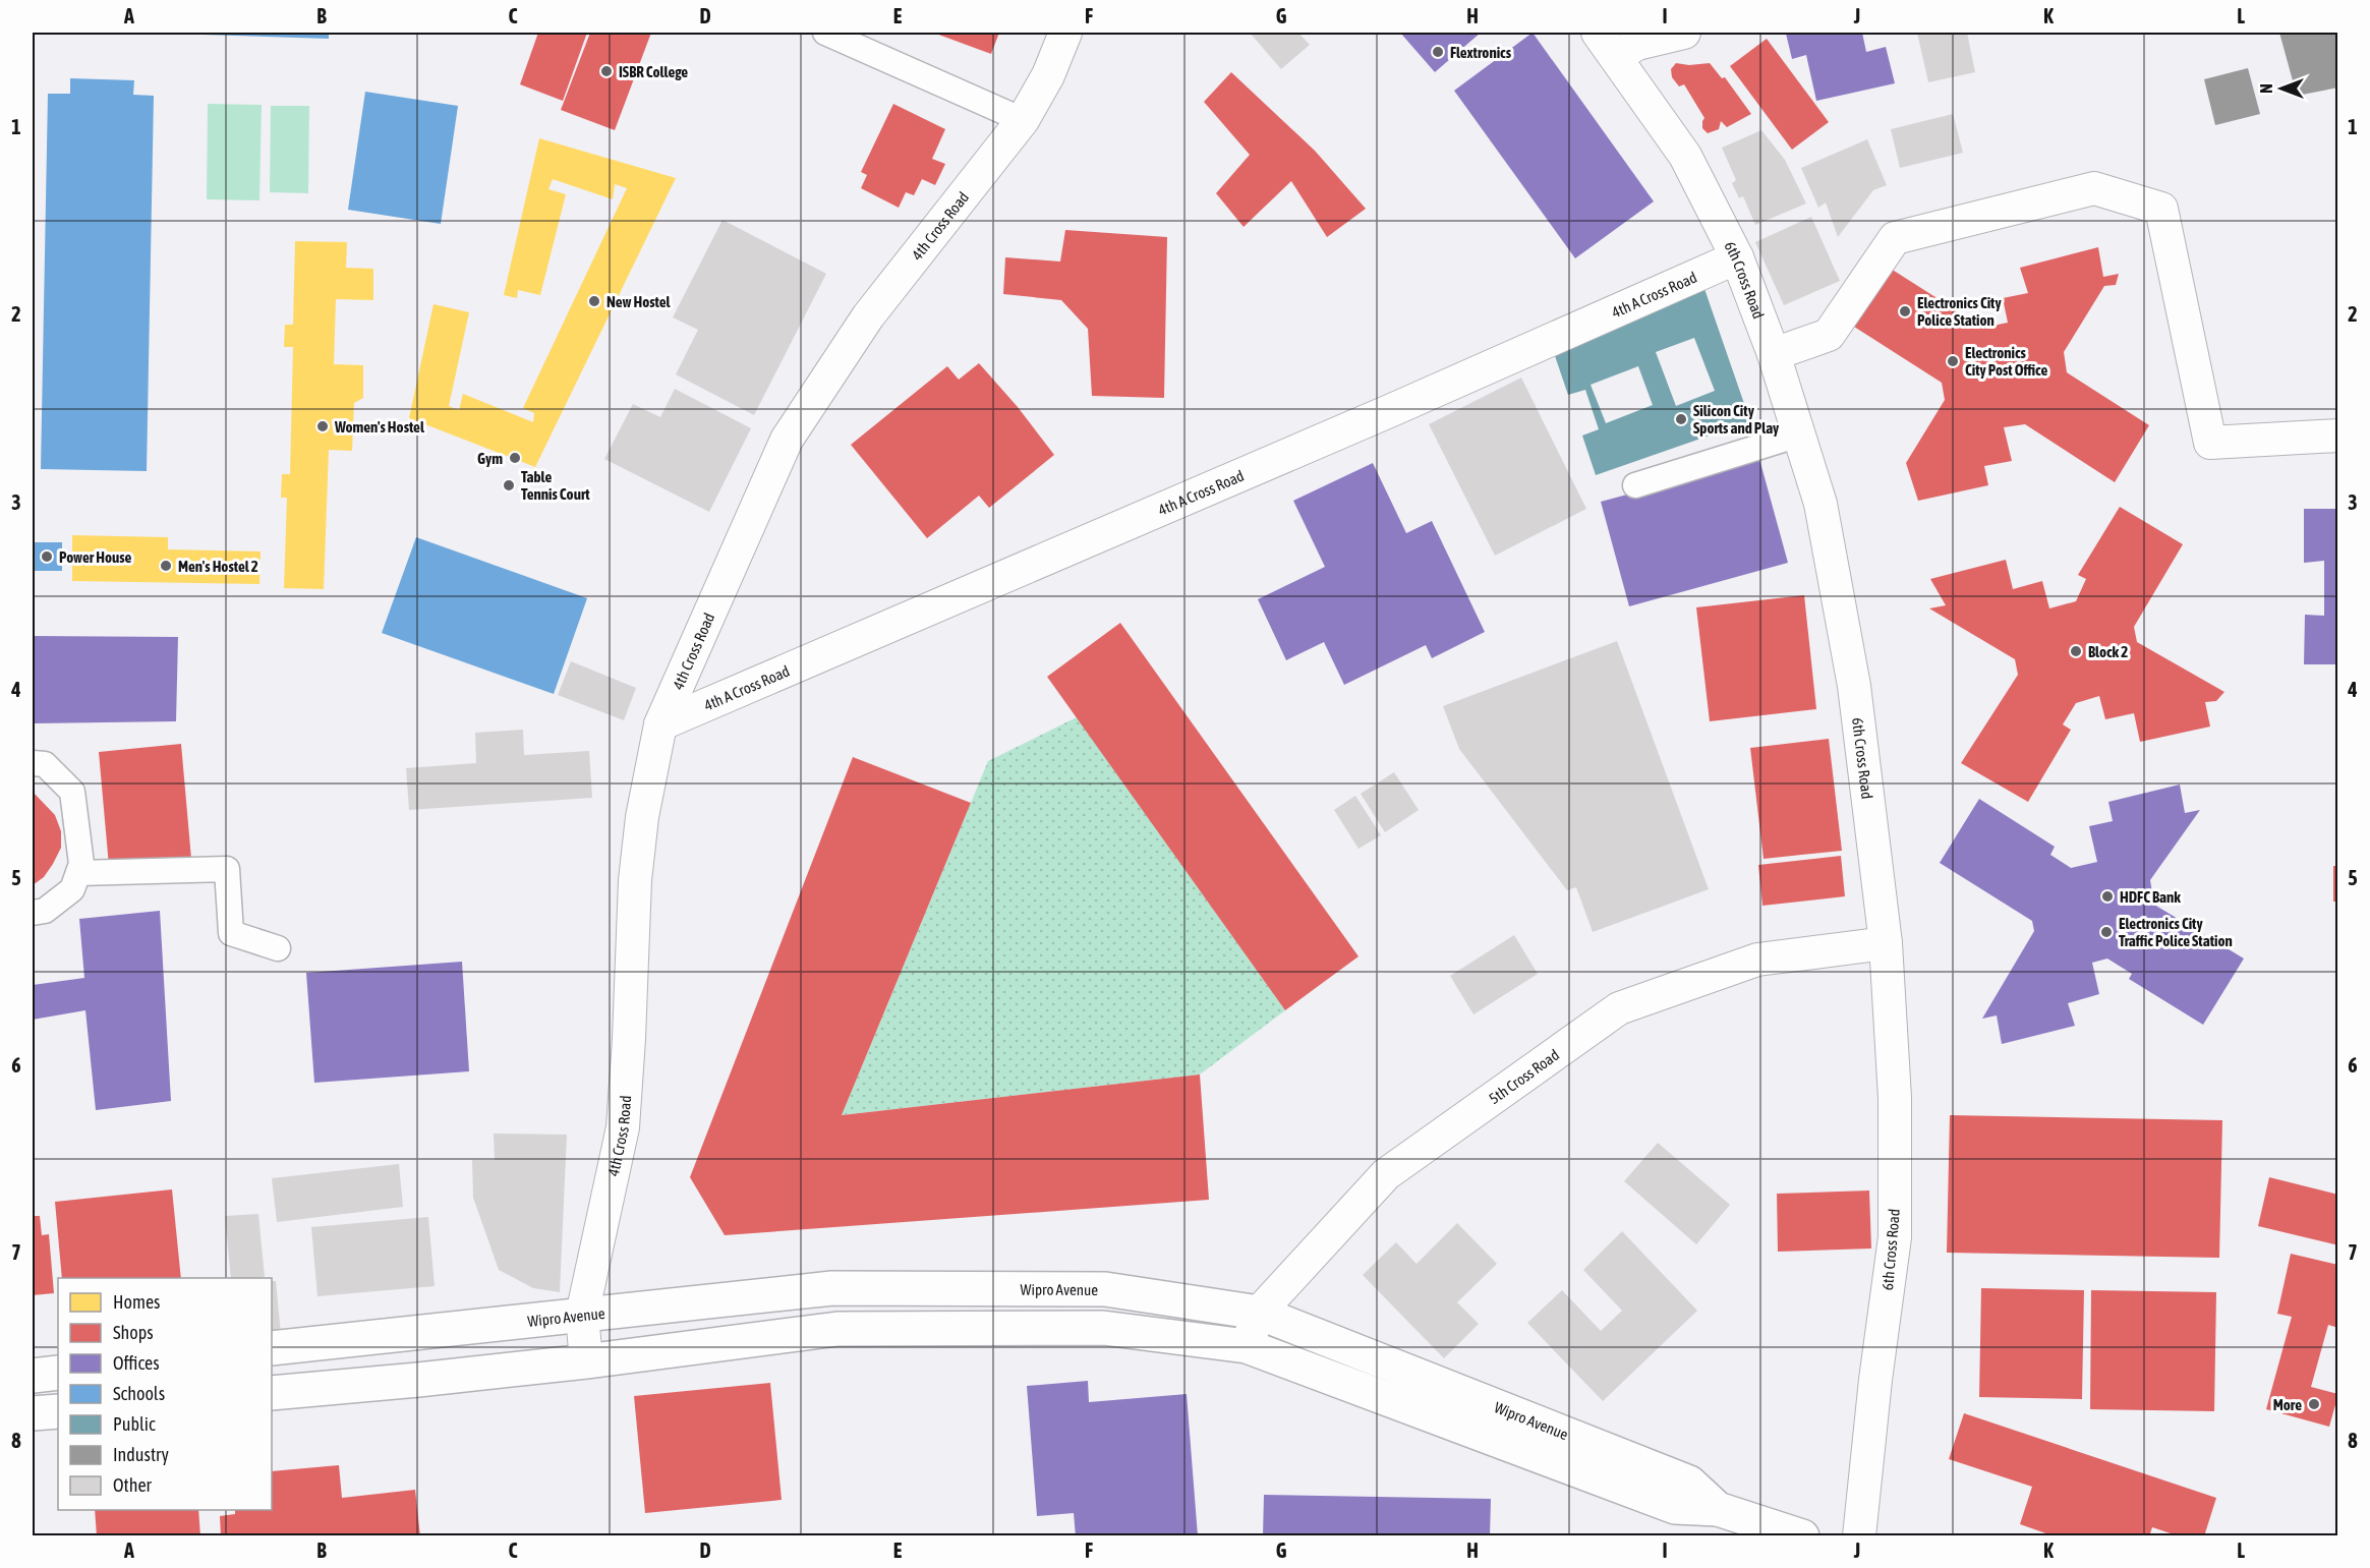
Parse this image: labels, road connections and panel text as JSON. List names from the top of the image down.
{
  "streets": {
    "main road": ["Wipro Avenue"],
    "street": [
      "4th Cross Road",
      "6th Cross Road",
      "4th A Cross Road",
      "5th Cross Road"
    ]
  },
  "crossings": [
    ["4th Cross Road", "4th A Cross Road"],
    ["4th Cross Road", "Wipro Avenue"],
    ["6th Cross Road", "4th A Cross Road"],
    ["6th Cross Road", "5th Cross Road"],
    ["5th Cross Road", "Wipro Avenue"]
  ],
  "places": [
    "Flextronics",
    "ISBR College",
    "New Hostel",
    "Electronics City Police Station",
    "Electronics City Post Office",
    "Silicon City Sports and Play",
    "Women's Hostel",
    "Gym",
    "Table Tennis Court",
    "Power House",
    "Men's Hostel 2",
    "Block 2",
    "HDFC Bank",
    "Electronics City Traffic Police Station",
    "More"
  ],
  "legend": [
    "Homes",
    "Shops",
    "Offices",
    "Schools",
    "Public",
    "Industry",
    "Other"
  ],
  "north": "left",
  "grid": {
    "columns": [
      "A",
      "B",
      "C",
      "D",
      "E",
      "F",
      "G",
      "H",
      "I",
      "J",
      "K",
      "L"
    ],
    "rows": [
      "1",
      "2",
      "3",
      "4",
      "5",
      "6",
      "7",
      "8"
    ]
  }
}
